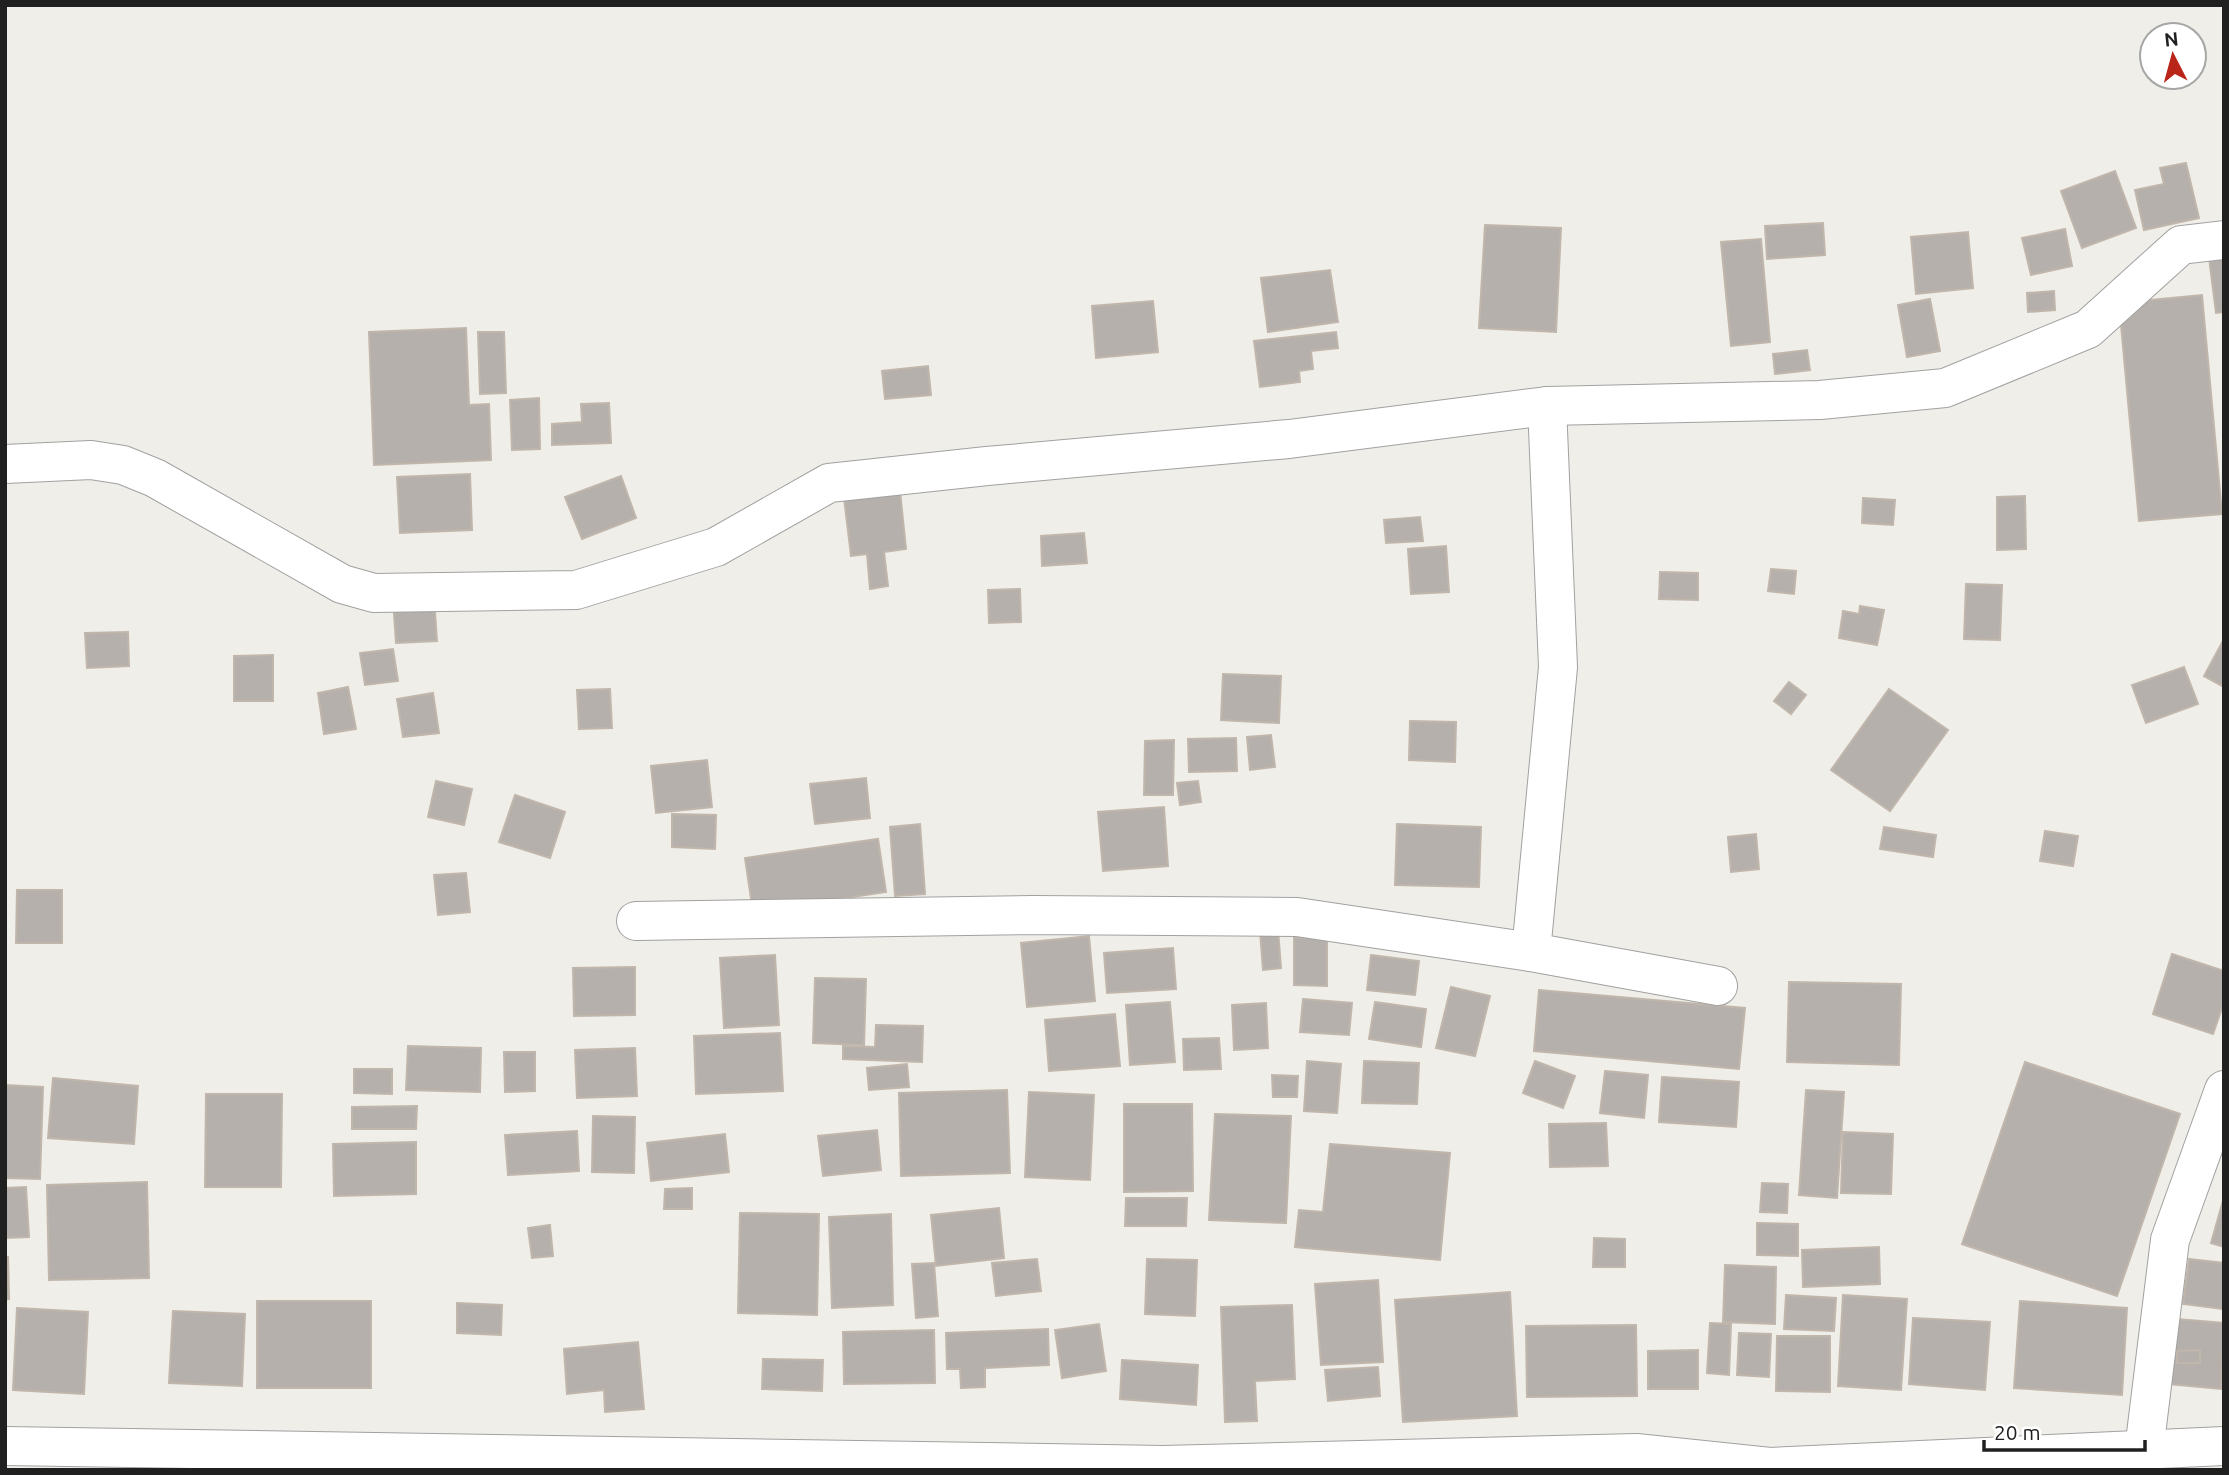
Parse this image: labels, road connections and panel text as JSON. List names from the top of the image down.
{
  "scale_bar": "20 m",
  "north": "top"
}
